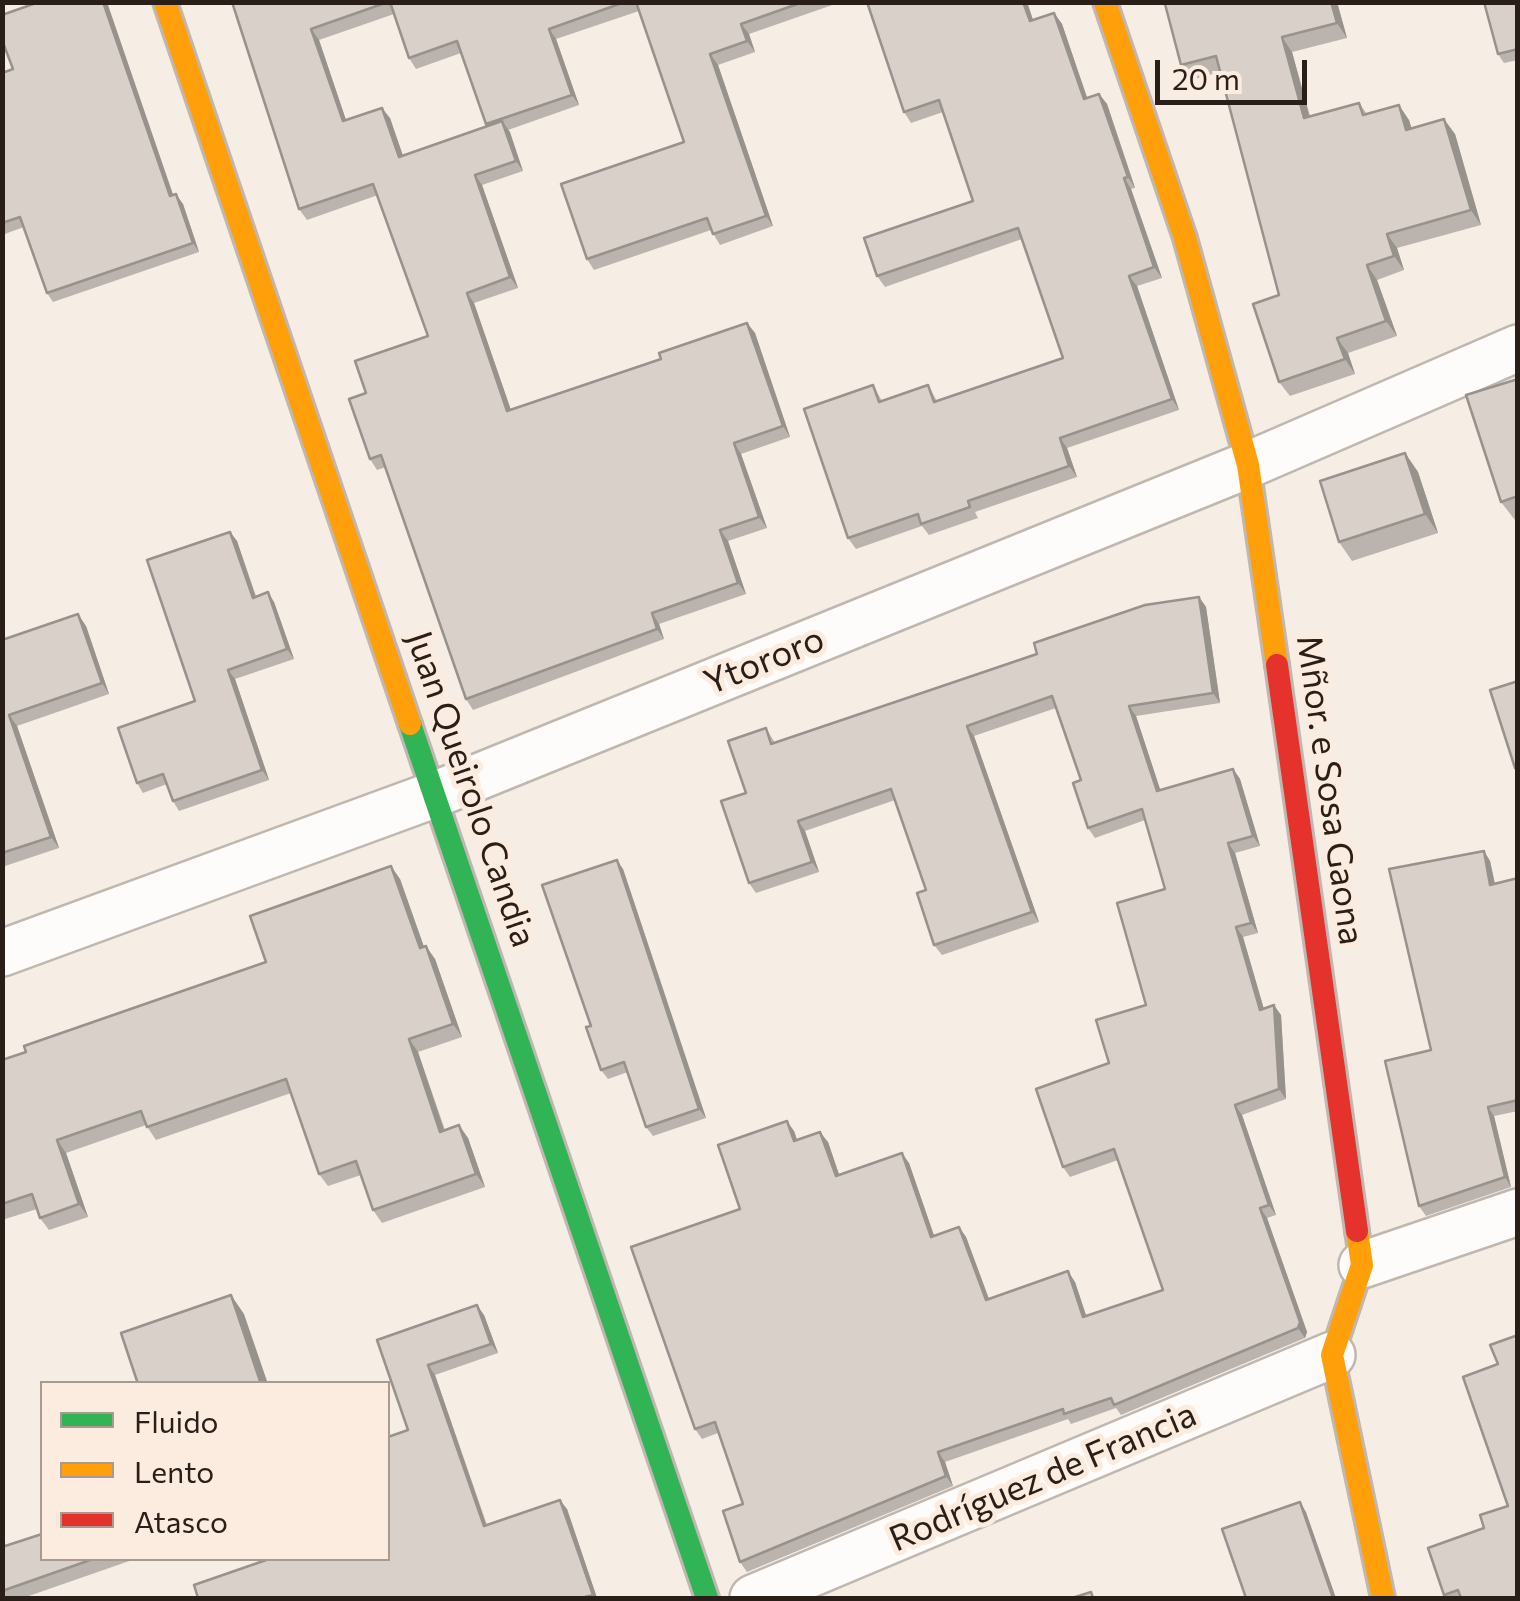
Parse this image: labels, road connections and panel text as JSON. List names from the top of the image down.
{
  "streets": {
    "street": [
      "Ytororo",
      "Juan Queirolo Candia",
      "Mñor. e Sosa Gaona",
      "Rodríguez de Francia"
    ]
  },
  "crossings": [
    ["Ytororo", "Juan Queirolo Candia"],
    ["Ytororo", "Mñor. e Sosa Gaona"],
    ["Mñor. e Sosa Gaona", "Rodríguez de Francia"]
  ],
  "legend": ["Fluido", "Lento", "Atasco"],
  "scale_bar": "20 m"
}
